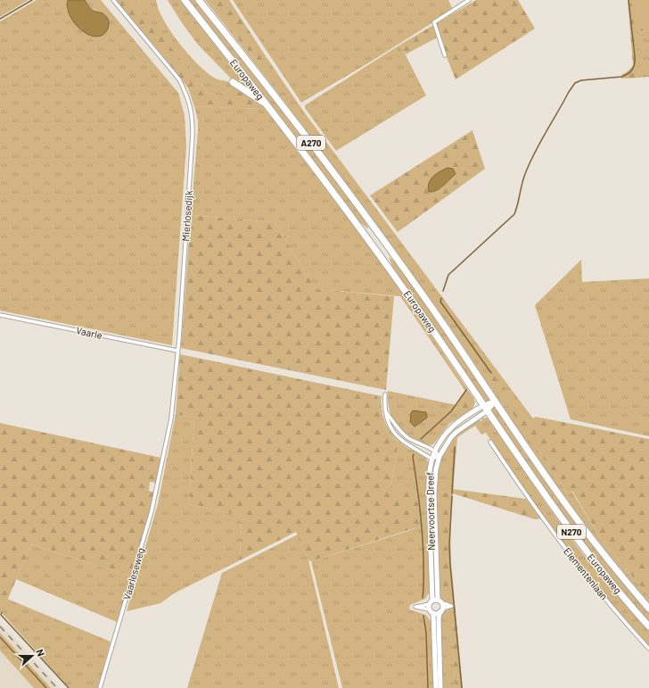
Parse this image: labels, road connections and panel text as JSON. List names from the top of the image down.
{
  "streets": {
    "highway": ["Europaweg", "A270", "N270"],
    "street": [
      "Mierlosedijk",
      "Vaarle",
      "Neervoortse Dreef",
      "Vaarleseweg",
      "Elementenlaan"
    ]
  },
  "crossings": [
    ["Europaweg", "A270"],
    ["Europaweg", "Neervoortse Dreef"],
    ["Mierlosedijk", "Vaarle"],
    ["Mierlosedijk", "Vaarleseweg"]
  ],
  "north": "right"
}
